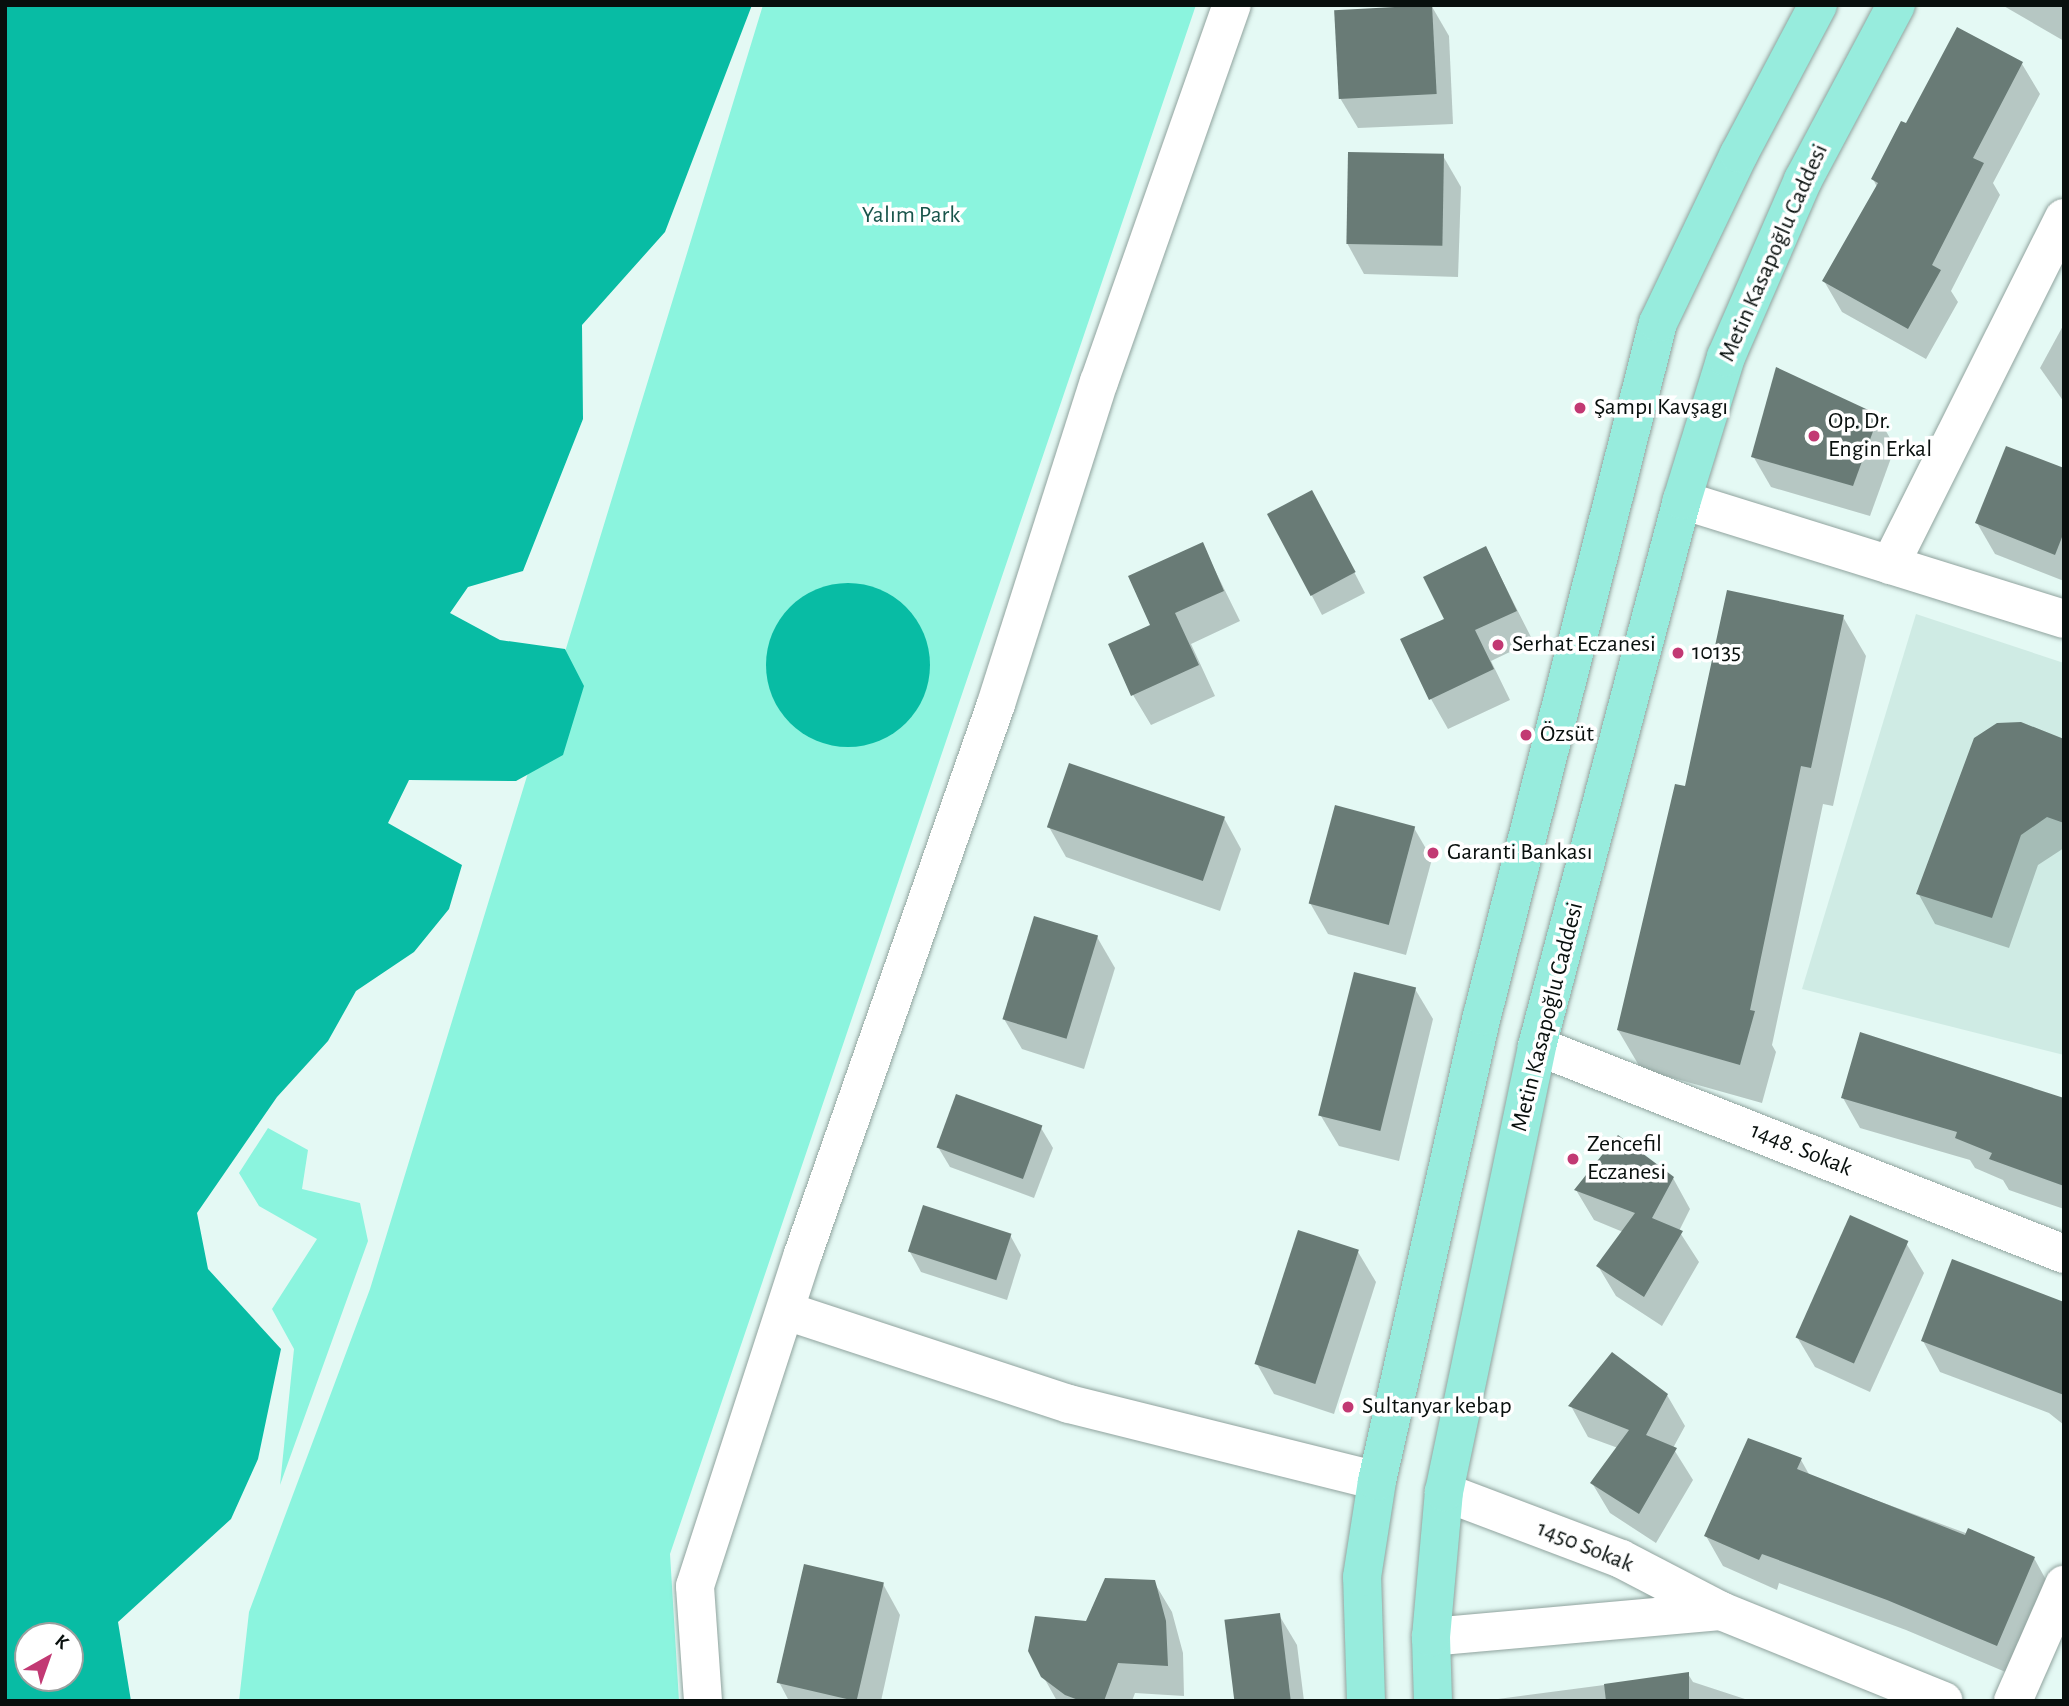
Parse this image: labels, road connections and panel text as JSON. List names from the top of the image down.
{
  "streets": {
    "main road": ["Metin Kasapoğlu Caddesi"],
    "street": ["1448. Sokak", "1450 Sokak"]
  },
  "crossings": [
    ["Metin Kasapoğlu Caddesi", "1448. Sokak"],
    ["Metin Kasapoğlu Caddesi", "1450 Sokak"]
  ],
  "parks": ["Yalım Park"],
  "places": [
    "Şampı Kavşagı",
    "Op. Dr. Engin Erkal",
    "Serhat Eczanesi",
    "10135",
    "Özsüt",
    "Garanti Bankası",
    "Zencefil Eczanesi",
    "Sultanyar kebap"
  ],
  "north": "top right"
}
